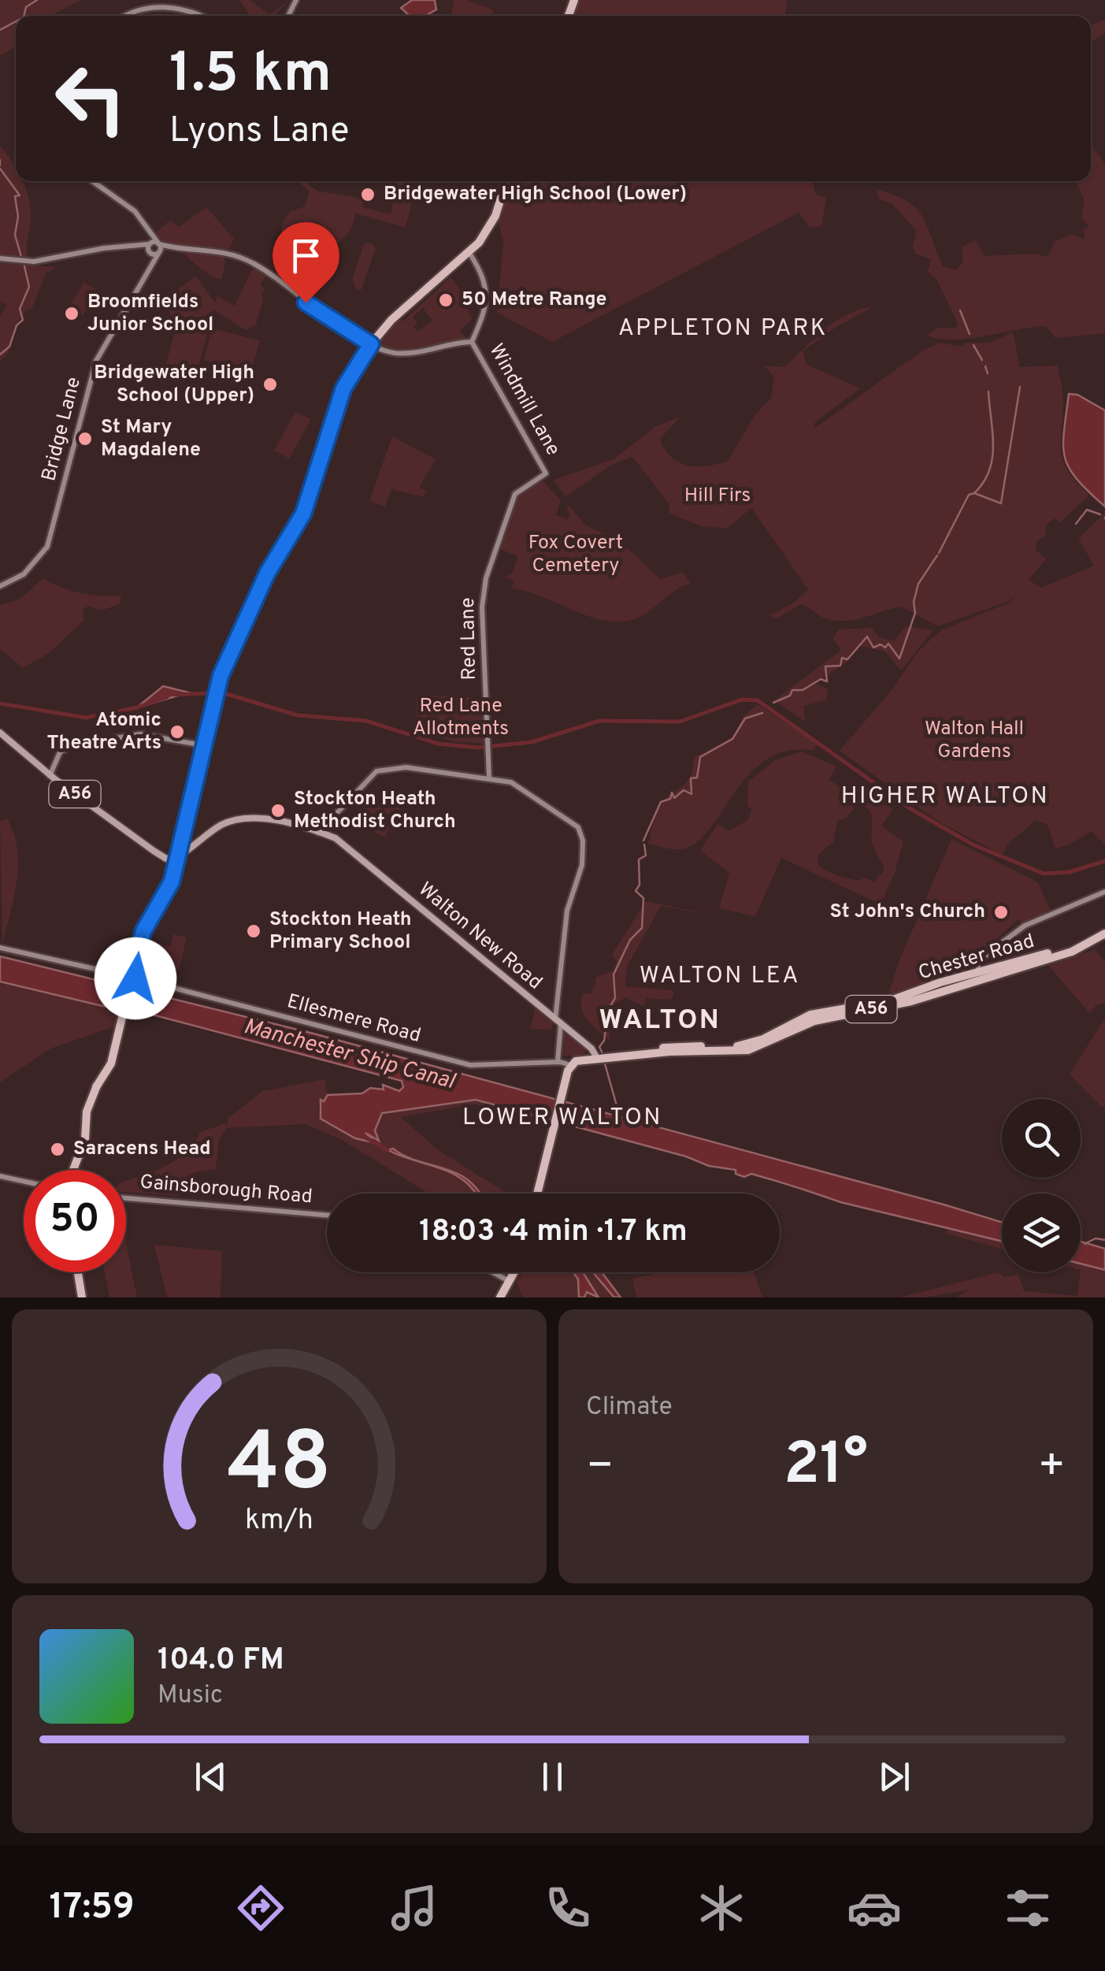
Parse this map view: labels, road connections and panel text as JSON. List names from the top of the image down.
{
  "streets": {
    "highway": ["A56", "Chester Road"],
    "main road": ["Walton New Road"],
    "street": [
      "Windmill Lane",
      "Bridge Lane",
      "Red Lane",
      "Ellesmere Road",
      "Gainsborough Road"
    ]
  },
  "crossings": [
    ["Windmill Lane", "Red Lane"],
    ["A56", "Walton New Road"],
    ["Walton New Road", "Chester Road"],
    ["Chester Road", "Ellesmere Road"]
  ],
  "districts": [
    "APPLETON PARK",
    "HIGHER WALTON",
    "WALTON LEA",
    "WALTON",
    "LOWER WALTON"
  ],
  "water": ["Manchester Ship Canal"],
  "parks": [
    "Hill Firs",
    "Fox Covert Cemetery",
    "Red Lane Allotments",
    "Walton Hall Gardens"
  ],
  "places": [
    "Bridgewater High School (Lower)",
    "50 Metre Range",
    "Broomfields Junior School",
    "Bridgewater High School (Upper)",
    "St Mary Magdalene",
    "Atomic Theatre Arts",
    "Stockton Heath Methodist Church",
    "St John's Church",
    "Stockton Heath Primary School",
    "Saracens Head"
  ],
  "page": {
    "turn": ["1.5 km", "Lyons Lane"],
    "limit": "50",
    "trip": "18:03 · 4 min · 1.7 km",
    "tile": "Climate",
    "heat": ["−", "21°", "+"],
    "song": ["104.0 FM", "Music"],
    "tabs": "17:59",
    "gauge": ["48", "km/h"]
  }
}
